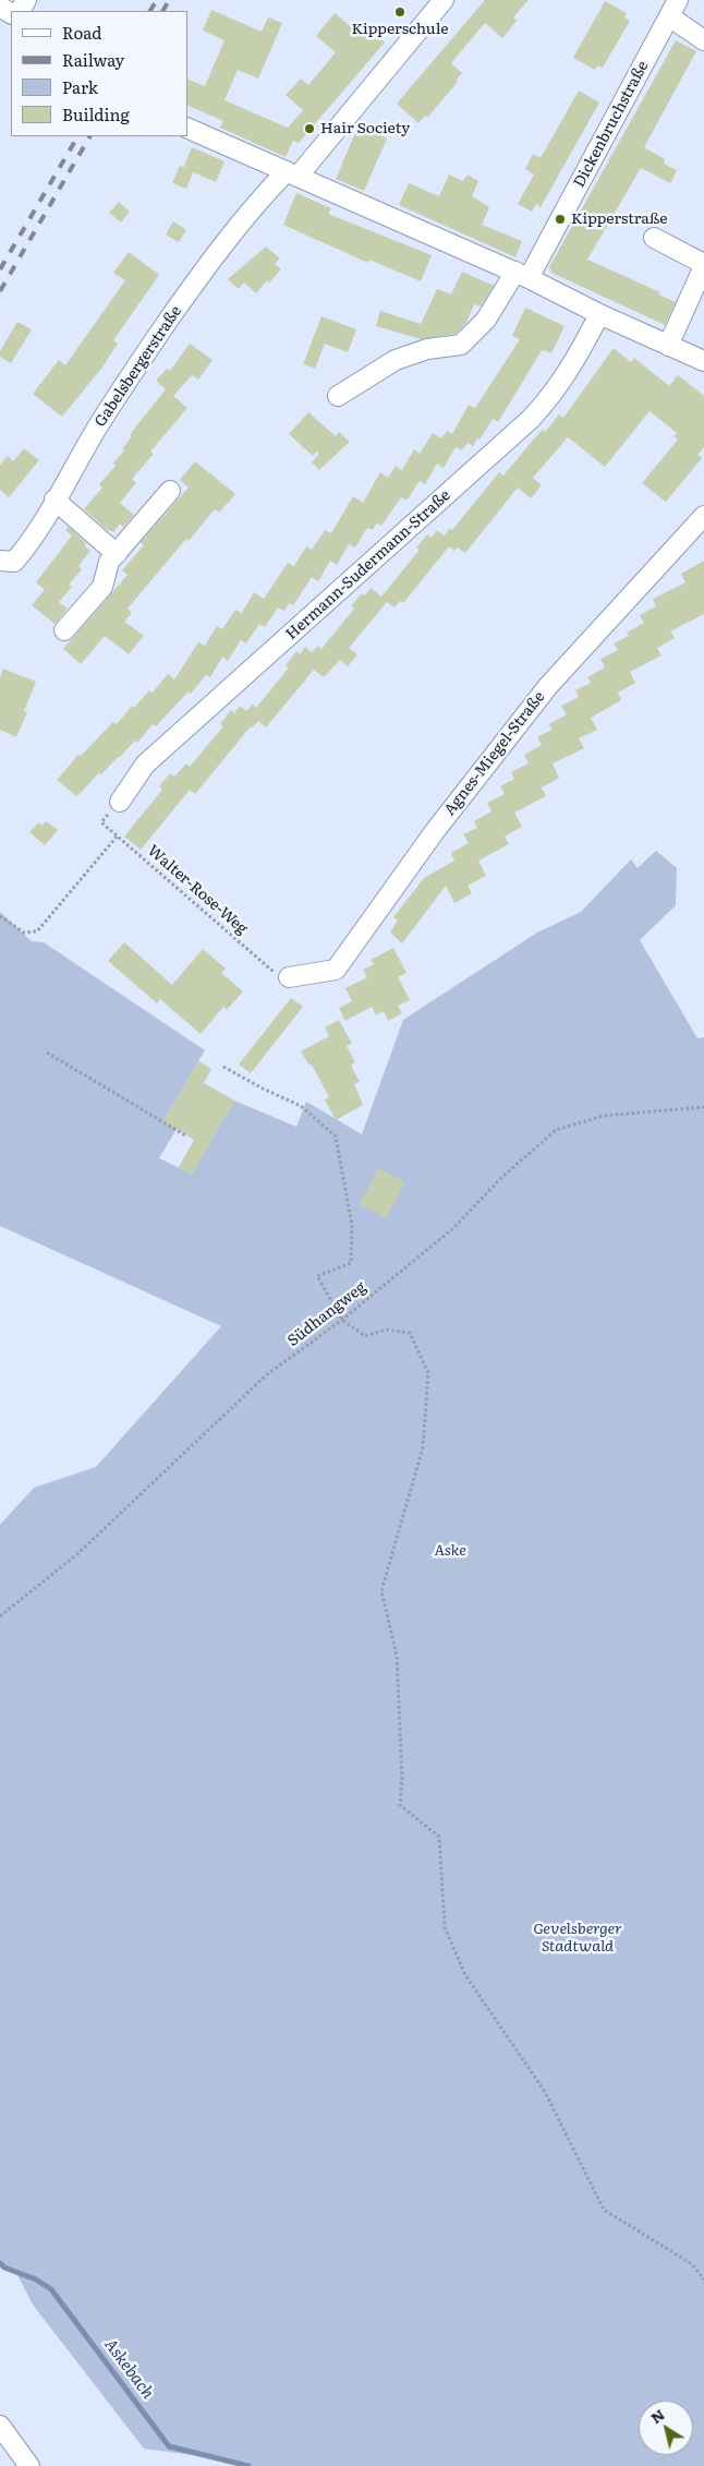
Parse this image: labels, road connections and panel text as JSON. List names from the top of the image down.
{
  "streets": {
    "street": [
      "Dickenbruchstraße",
      "Gabelsbergerstraße",
      "Hermann-Sudermann-Straße",
      "Agnes-Miegel-Straße"
    ],
    "path": ["Walter-Rose-Weg", "Südhangweg"]
  },
  "crossings": [
    ["Agnes-Miegel-Straße", "Walter-Rose-Weg"]
  ],
  "water": ["Askebach"],
  "parks": ["Aske", "Gevelsberger Stadtwald"],
  "places": ["Kipperschule", "Hair Society", "Kipperstraße"],
  "legend": [
    "Road",
    "Railway",
    "Park",
    "Building"
  ],
  "north": "top left"
}
